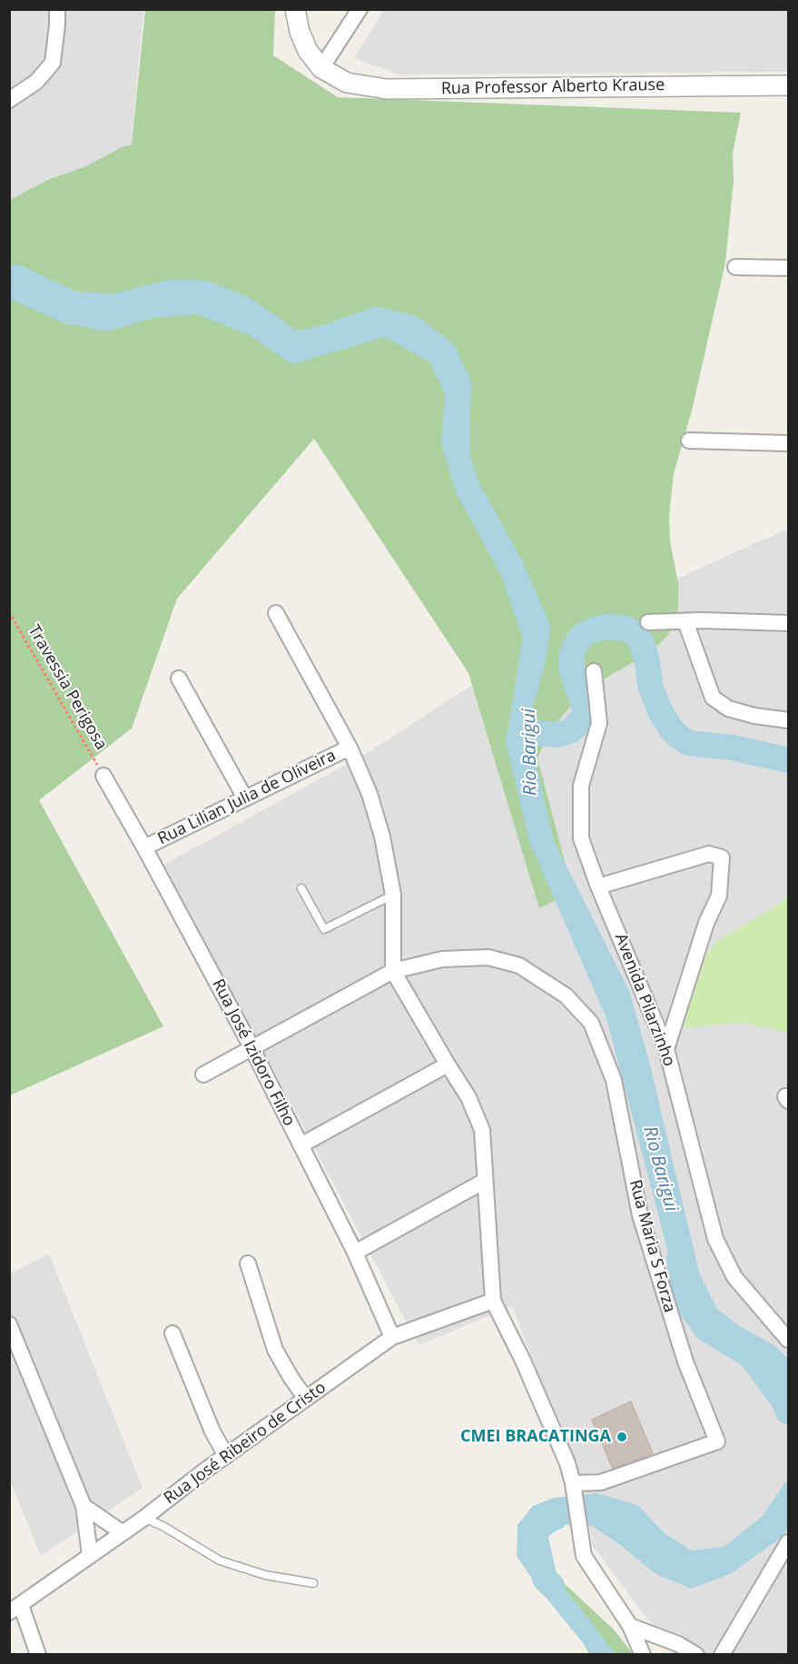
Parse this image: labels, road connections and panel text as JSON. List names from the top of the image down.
{
  "streets": {
    "street": [
      "Rua Professor Alberto Krause",
      "Rua Lilian Julia de Oliveira",
      "Avenida Pilarzinho",
      "Rua José Izidoro Filho",
      "Rua Maria S Forza",
      "Rua José Ribeiro de Cristo"
    ],
    "path": ["Travessia Perigosa"]
  },
  "crossings": [
    ["Travessia Perigosa", "Rua José Izidoro Filho"],
    ["Rua Lilian Julia de Oliveira", "Rua José Izidoro Filho"],
    ["Rua José Izidoro Filho", "Rua José Ribeiro de Cristo"]
  ],
  "water": ["Rio Barigui"],
  "places": ["CMEI BRACATINGA"]
}
